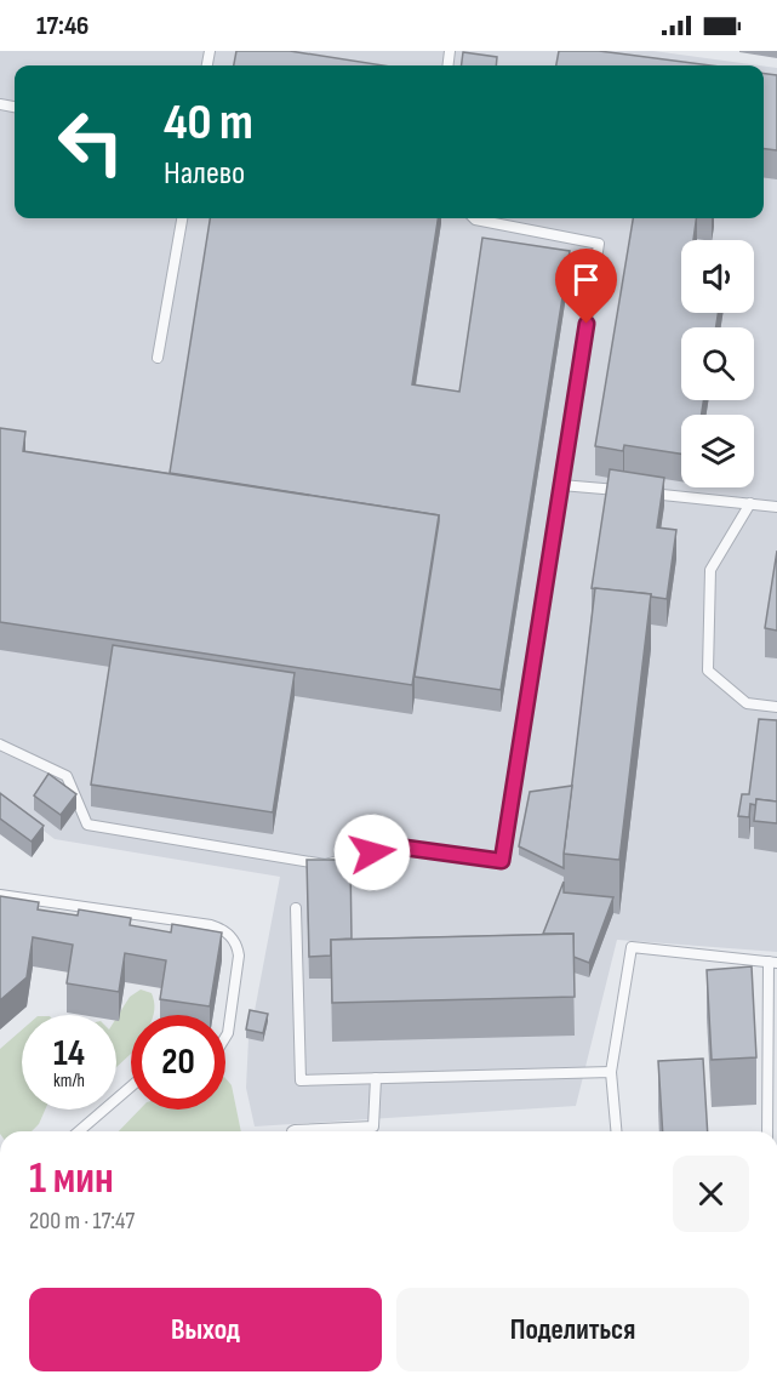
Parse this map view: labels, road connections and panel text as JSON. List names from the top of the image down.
{
  "page": {
    "status": "17:46",
    "turn": ["40 m", "Налево"],
    "speed": "14 km/h",
    "limit": "20",
    "heading": ["1 мин", "200 m · 17:47"],
    "buttons": ["Выход", "Поделиться"]
  }
}
